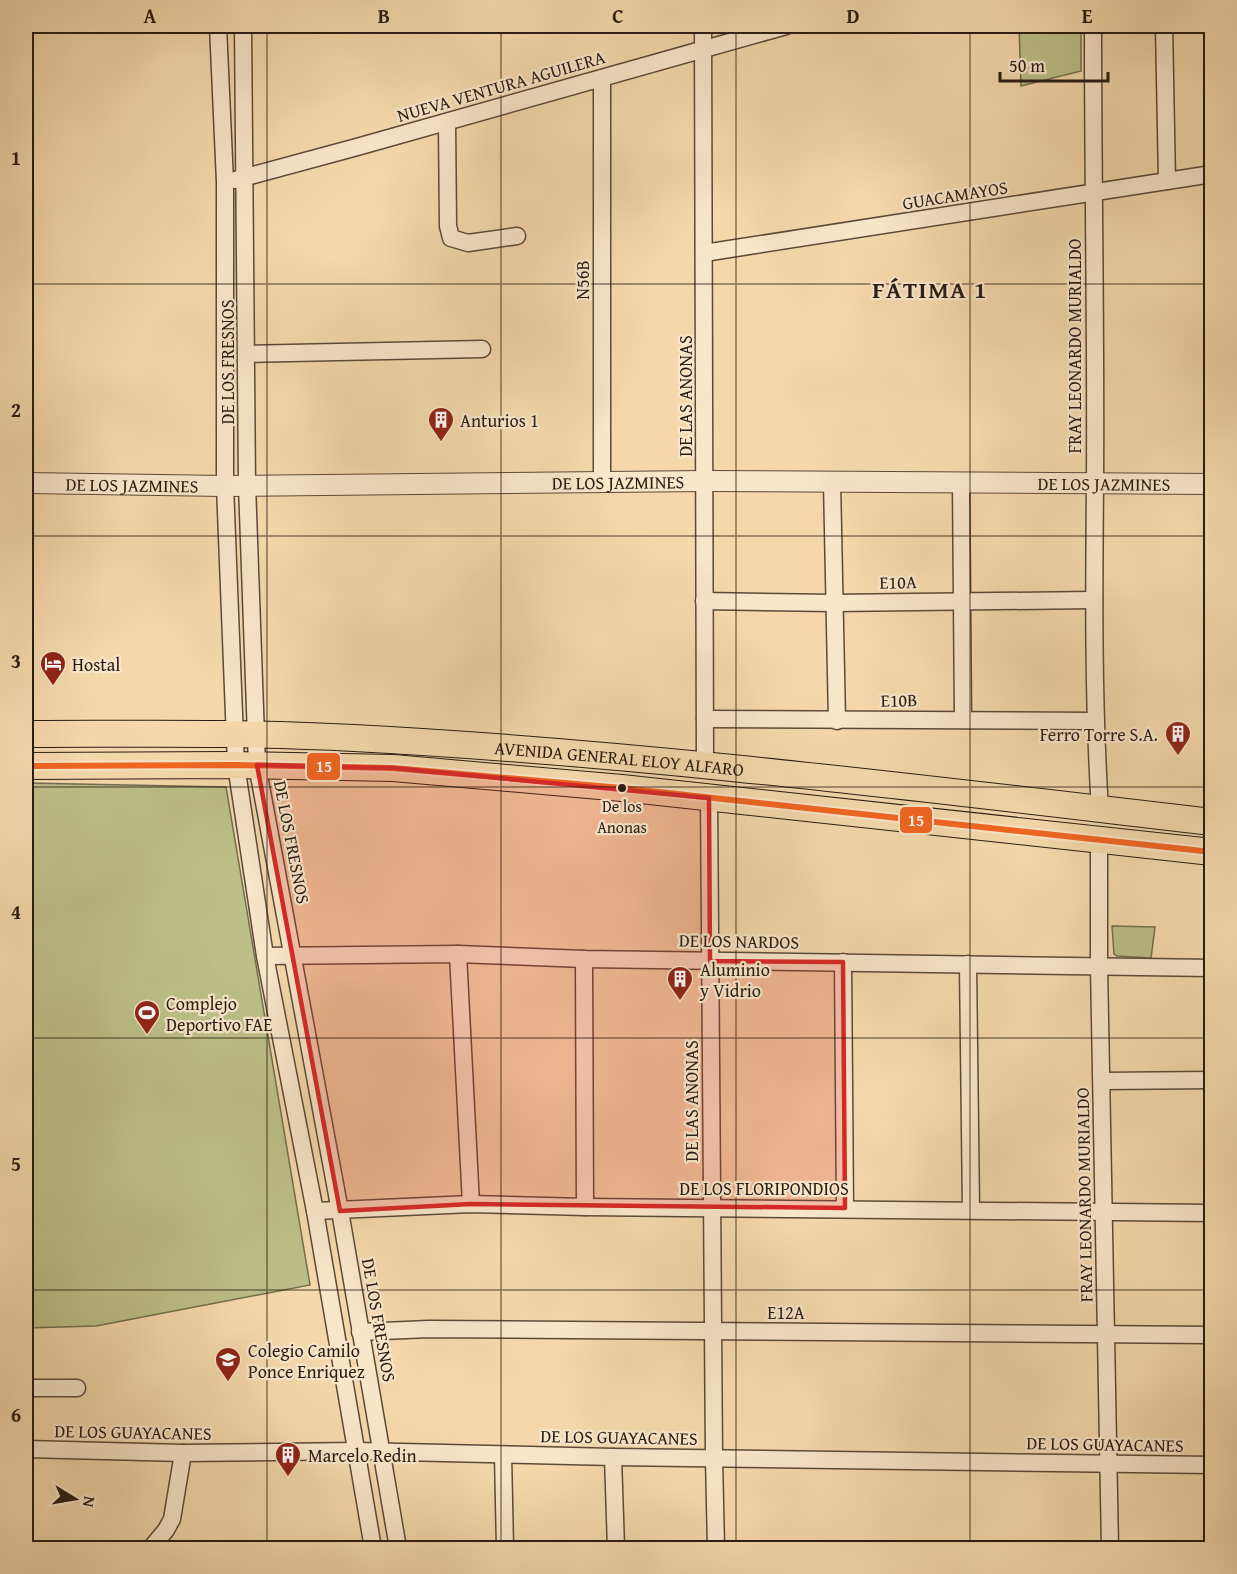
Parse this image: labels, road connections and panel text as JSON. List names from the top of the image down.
{
  "streets": {
    "main road": ["AVENIDA GENERAL ELOY ALFARO"],
    "street": [
      "NUEVA VENTURA AGUILERA",
      "GUACAMAYOS",
      "N56B",
      "FRAY LEONARDO MURIALDO",
      "DE LOS FRESNOS",
      "DE LAS ANONAS",
      "DE LOS JAZMINES",
      "E10A",
      "E10B",
      "DE LOS NARDOS",
      "DE LOS FLORIPONDIOS",
      "E12A",
      "DE LOS GUAYACANES"
    ]
  },
  "crossings": [
    ["NUEVA VENTURA AGUILERA", "N56B"],
    ["NUEVA VENTURA AGUILERA", "DE LOS FRESNOS"],
    ["NUEVA VENTURA AGUILERA", "DE LAS ANONAS"],
    ["GUACAMAYOS", "FRAY LEONARDO MURIALDO"],
    ["GUACAMAYOS", "DE LAS ANONAS"],
    ["N56B", "DE LOS JAZMINES"],
    ["FRAY LEONARDO MURIALDO", "DE LOS JAZMINES"],
    ["FRAY LEONARDO MURIALDO", "E10A"],
    ["FRAY LEONARDO MURIALDO", "E10B"],
    ["FRAY LEONARDO MURIALDO", "AVENIDA GENERAL ELOY ALFARO"],
    ["FRAY LEONARDO MURIALDO", "DE LOS NARDOS"],
    ["FRAY LEONARDO MURIALDO", "DE LOS FLORIPONDIOS"],
    ["FRAY LEONARDO MURIALDO", "E12A"],
    ["FRAY LEONARDO MURIALDO", "DE LOS GUAYACANES"],
    ["DE LOS FRESNOS", "DE LOS JAZMINES"],
    ["DE LOS FRESNOS", "AVENIDA GENERAL ELOY ALFARO"],
    ["DE LOS FRESNOS", "DE LOS NARDOS"],
    ["DE LOS FRESNOS", "DE LOS FLORIPONDIOS"],
    ["DE LOS FRESNOS", "E12A"],
    ["DE LOS FRESNOS", "DE LOS GUAYACANES"],
    ["DE LAS ANONAS", "DE LOS JAZMINES"],
    ["DE LAS ANONAS", "E10A"],
    ["DE LAS ANONAS", "E10B"],
    ["DE LAS ANONAS", "AVENIDA GENERAL ELOY ALFARO"],
    ["DE LAS ANONAS", "DE LOS NARDOS"],
    ["DE LAS ANONAS", "DE LOS FLORIPONDIOS"],
    ["DE LAS ANONAS", "E12A"],
    ["DE LAS ANONAS", "DE LOS GUAYACANES"]
  ],
  "districts": ["FÁTIMA 1"],
  "places": {
    "building": [
      "Anturios 1",
      "Ferro Torre S.A.",
      "Aluminio y Vidrio",
      "Marcelo Redin"
    ],
    "hotel": ["Hostal"],
    "other": ["De los Anonas"],
    "sports": ["Complejo Deportivo FAE"],
    "school or university": ["Colegio Camilo Ponce Enriquez"]
  },
  "lines": ["transit line 15"],
  "scale_bar": "50 m",
  "north": "right",
  "grid": {
    "columns": [
      "A",
      "B",
      "C",
      "D",
      "E"
    ],
    "rows": [
      "1",
      "2",
      "3",
      "4",
      "5",
      "6"
    ]
  }
}
